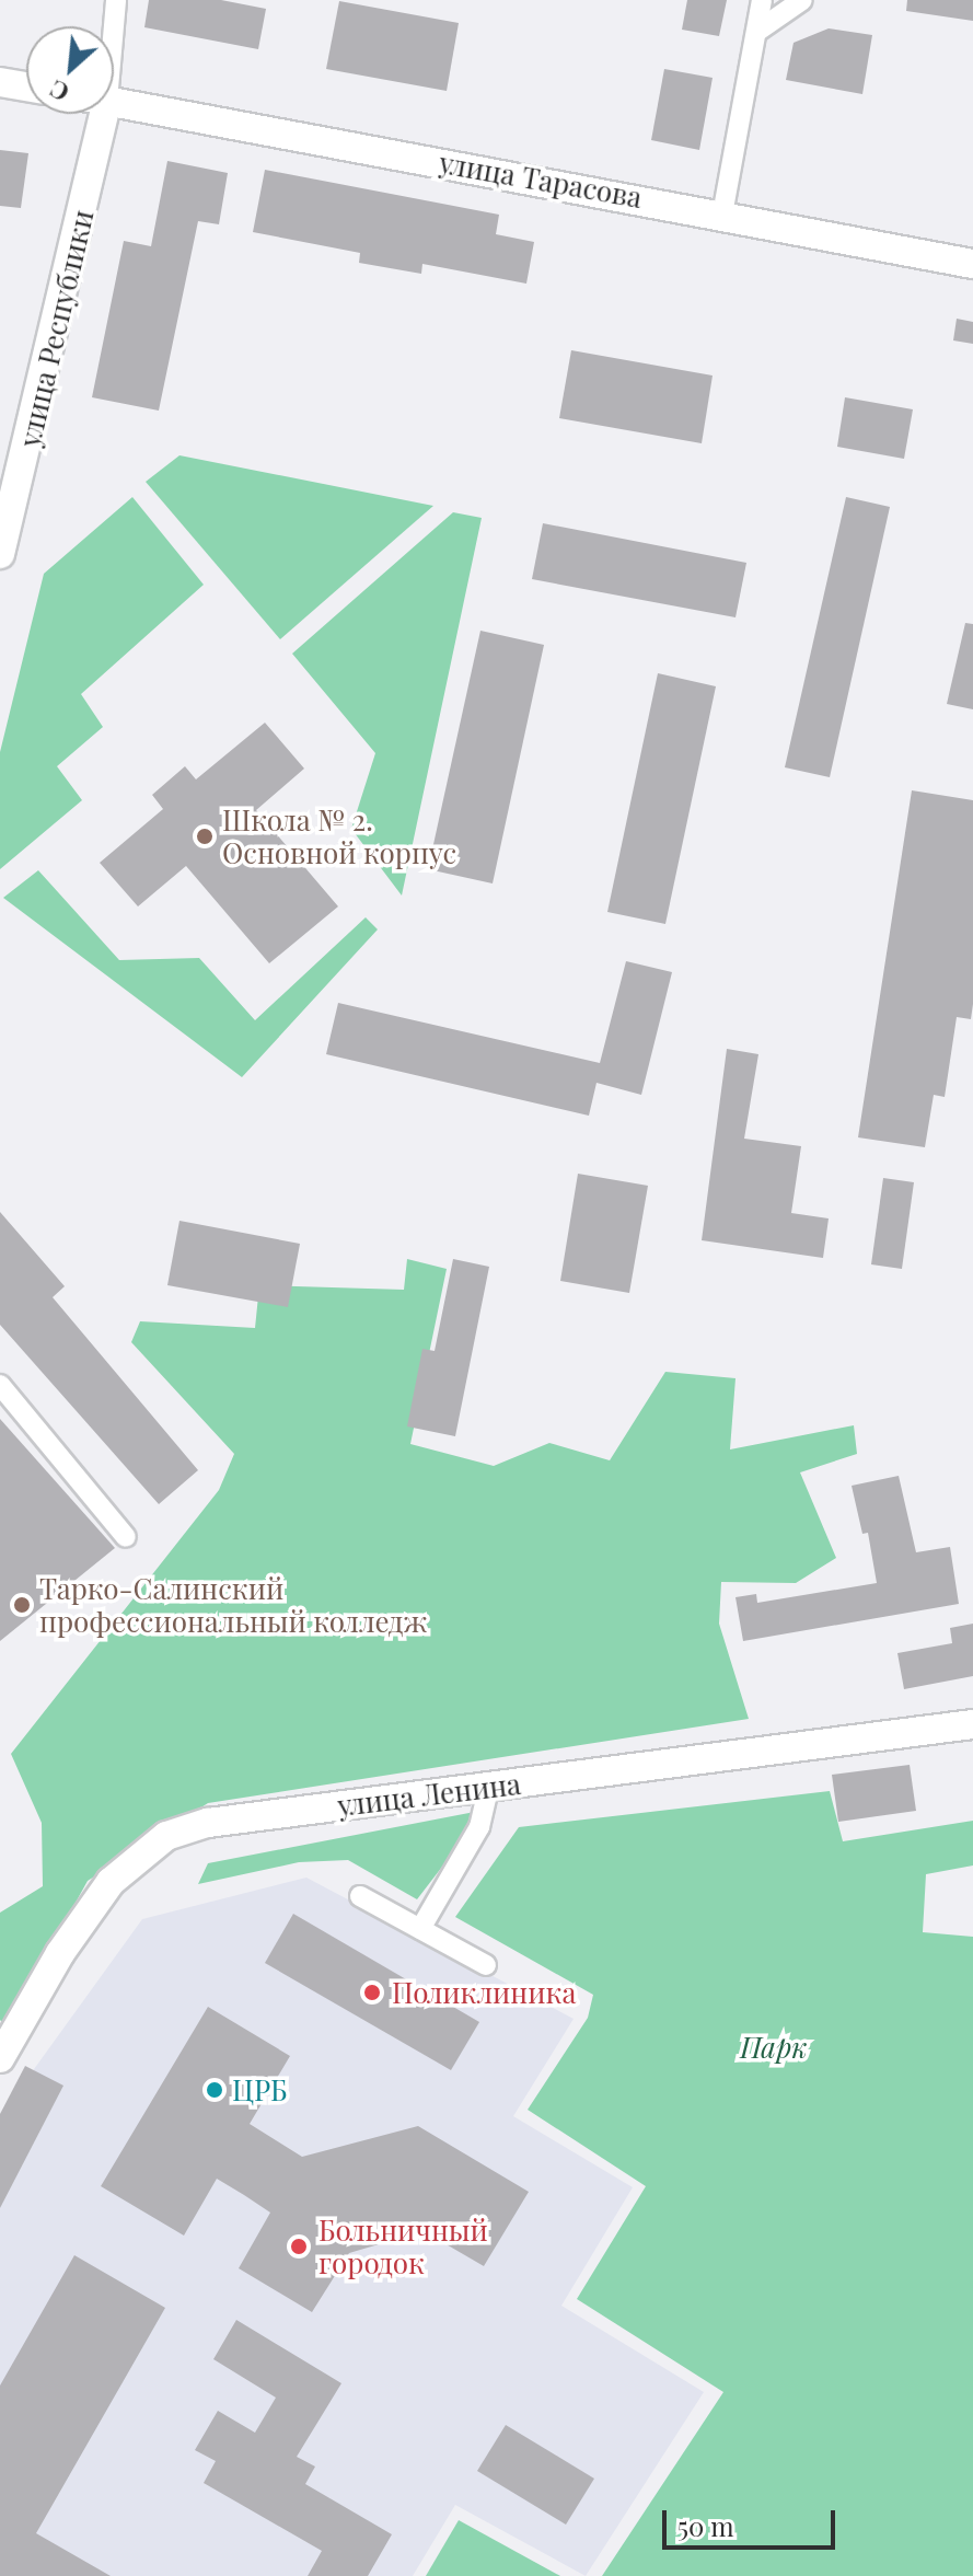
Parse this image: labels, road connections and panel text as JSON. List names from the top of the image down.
{
  "streets": {
    "street": ["улица Тарасова", "улица Республики", "улица Ленина"]
  },
  "parks": ["Парк"],
  "places": [
    "Школа № 2. Основной корпус",
    "Тарко-Салинский профессиональный колледж",
    "Поликлиника",
    "ЦРБ",
    "Больничный городок"
  ],
  "scale_bar": "50 m",
  "north": "bottom left"
}
